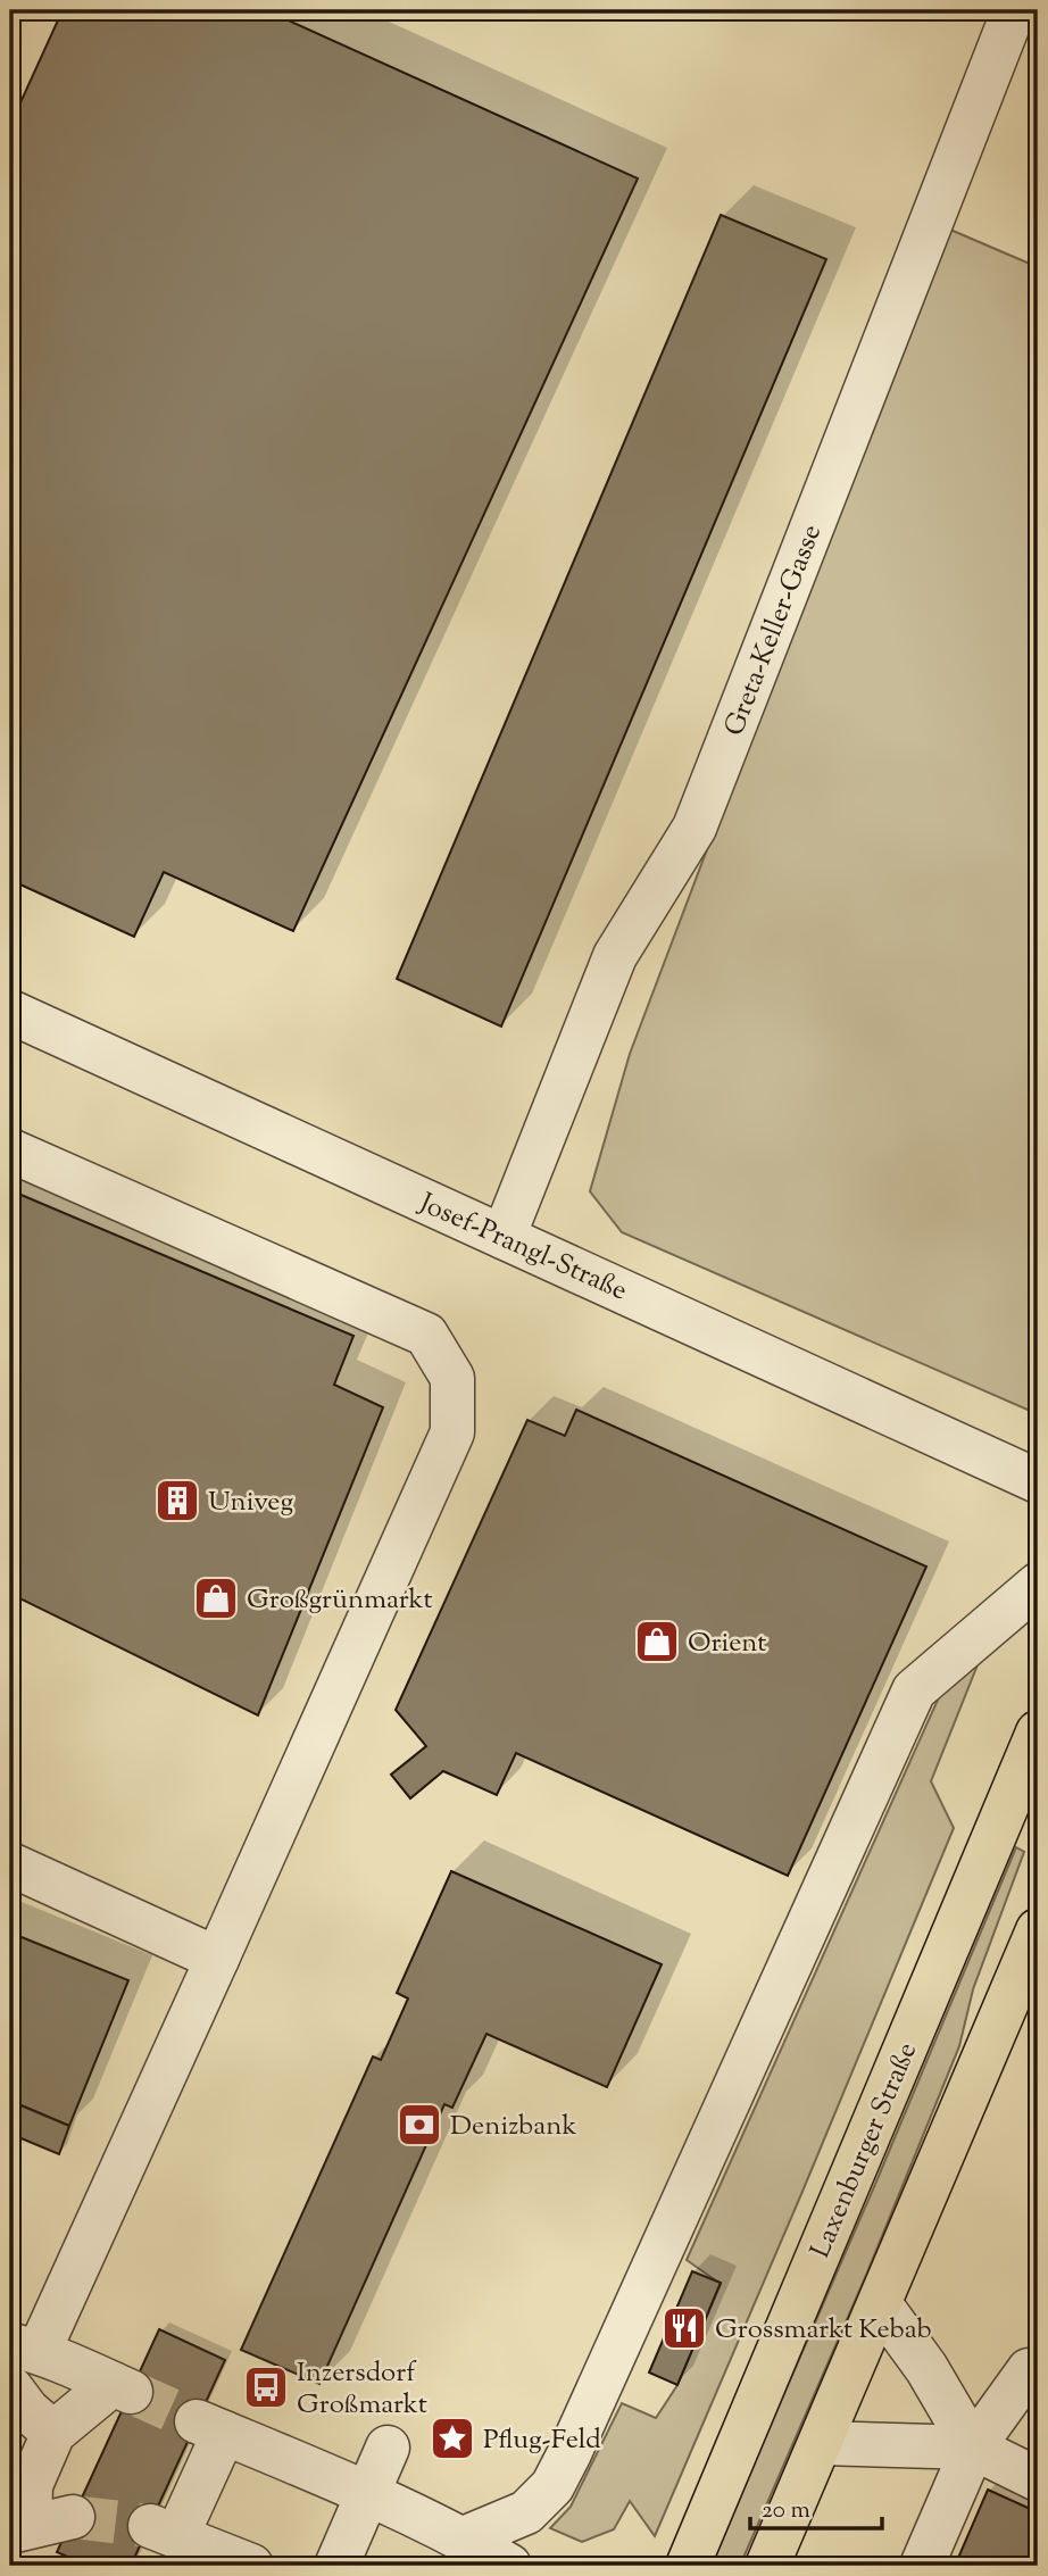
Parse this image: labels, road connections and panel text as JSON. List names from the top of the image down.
{
  "streets": {
    "main road": ["Laxenburger Straße"],
    "street": ["Greta-Keller-Gasse", "Josef-Prangl-Straße"]
  },
  "crossings": [
    ["Greta-Keller-Gasse", "Josef-Prangl-Straße"]
  ],
  "places": {
    "building": ["Univeg"],
    "shop": ["Großgrünmarkt", "Orient"],
    "bank": ["Denizbank"],
    "restaurant": ["Grossmarkt Kebab"],
    "bus stop": ["Inzersdorf Großmarkt"],
    "place": ["Pflug-Feld"]
  },
  "scale_bar": "20 m"
}
